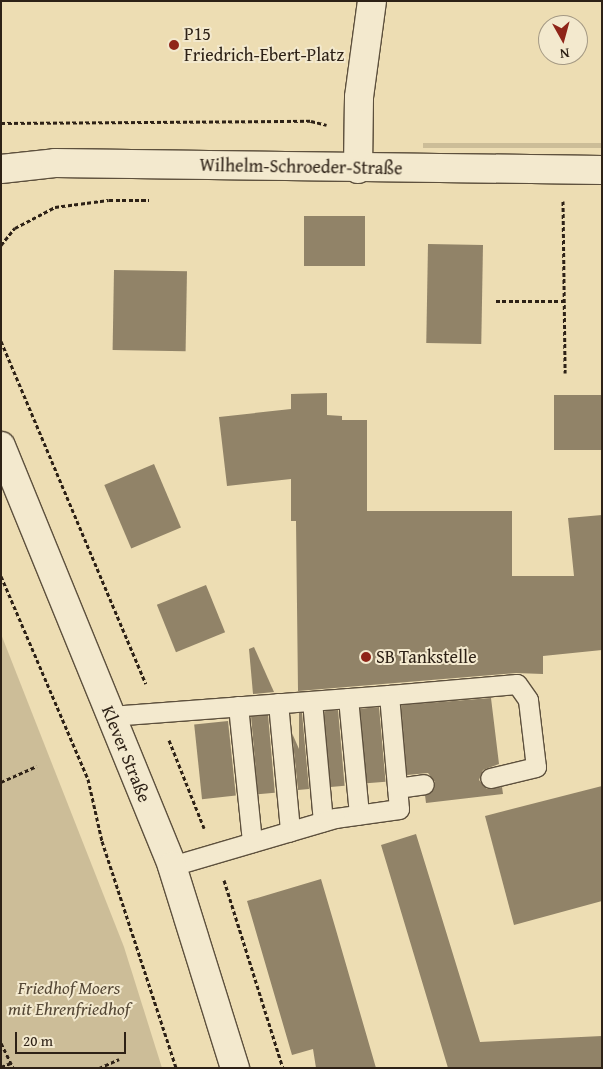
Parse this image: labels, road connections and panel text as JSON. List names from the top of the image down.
{
  "streets": {
    "main road": ["Wilhelm-Schroeder-Straße", "Klever Straße"]
  },
  "parks": ["Friedhof Moers mit Ehrenfriedhof"],
  "places": ["P15 Friedrich-Ebert-Platz", "SB Tankstelle"],
  "scale_bar": "20 m",
  "north": "bottom"
}
